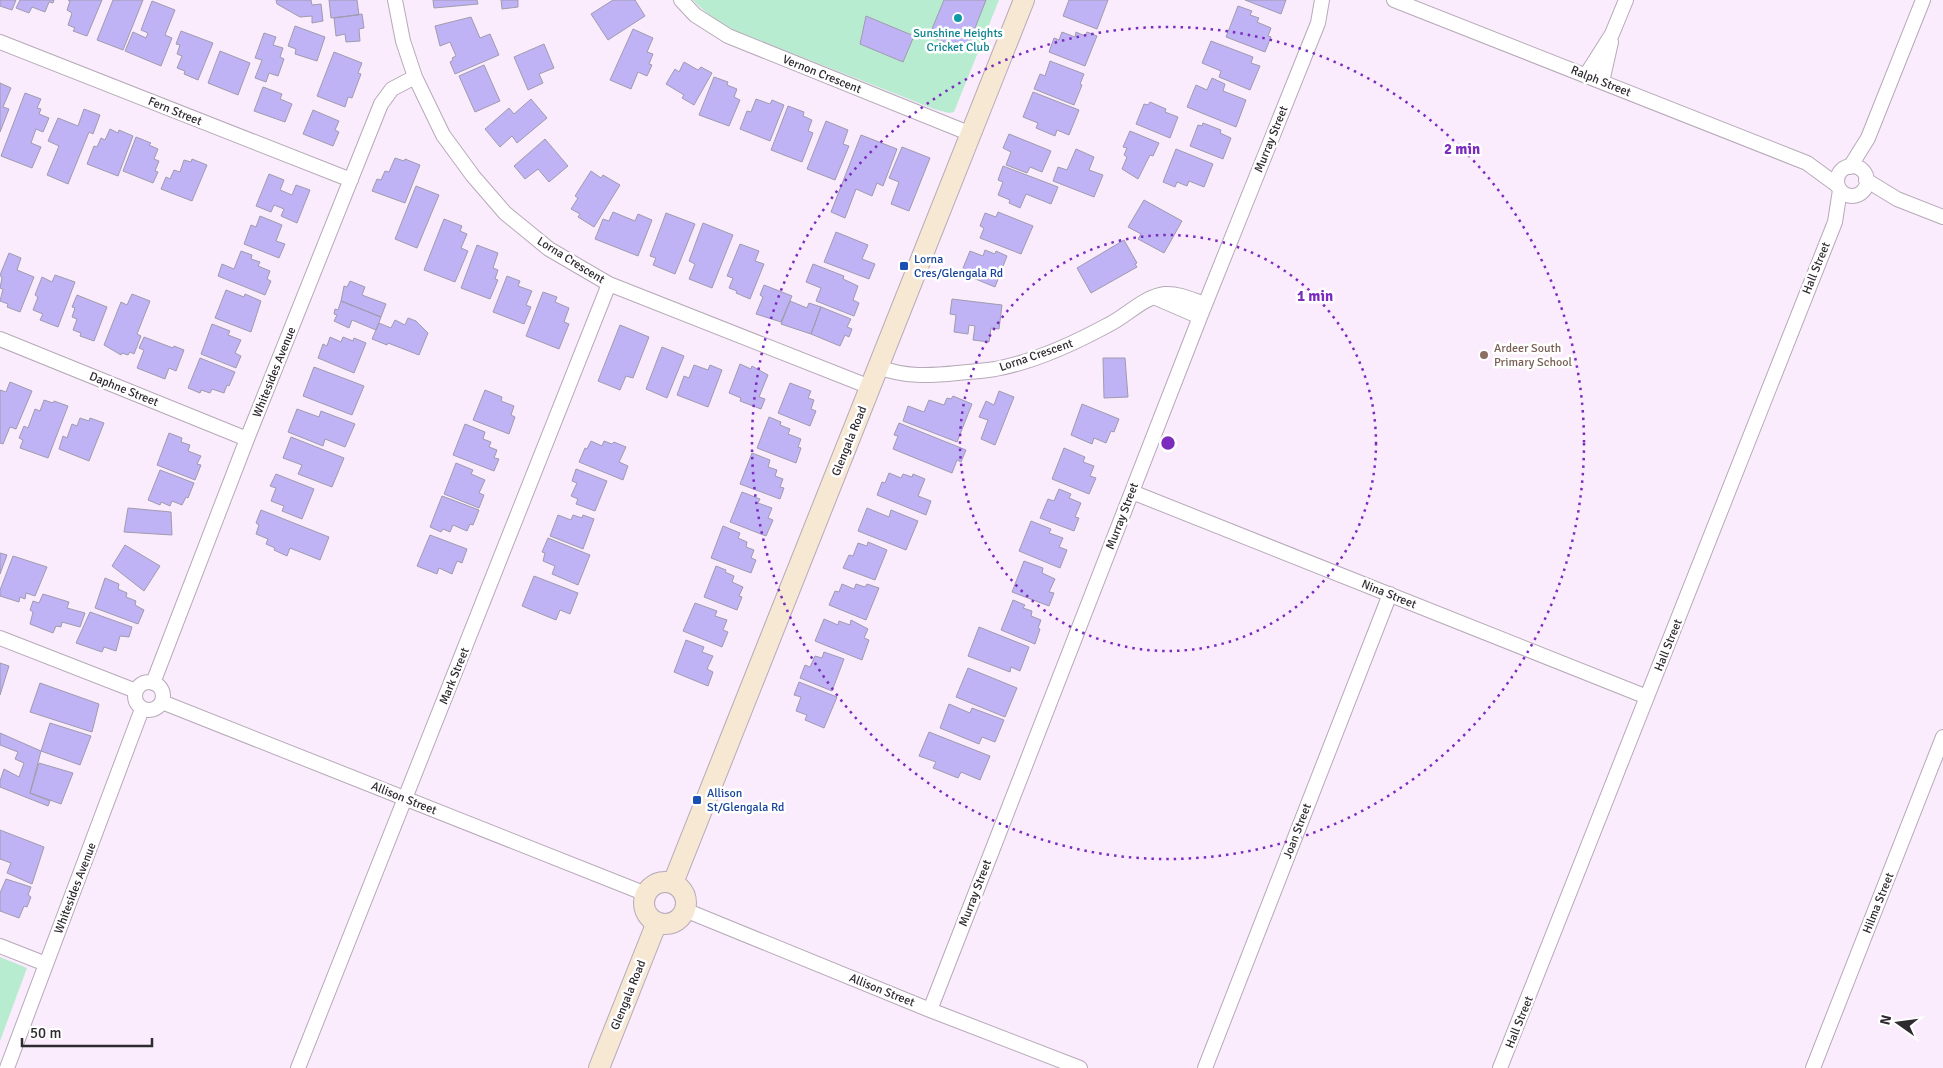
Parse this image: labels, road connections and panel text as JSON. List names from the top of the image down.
{
  "streets": {
    "street": [
      "Vernon Crescent",
      "Ralph Street",
      "Fern Street",
      "Murray Street",
      "Lorna Crescent",
      "Hall Street",
      "Whitesides Avenue",
      "Daphne Street",
      "Glengala Road",
      "Nina Street",
      "Mark Street",
      "Allison Street",
      "Joan Street",
      "Hilma Street"
    ]
  },
  "crossings": [
    ["Vernon Crescent", "Glengala Road"],
    ["Ralph Street", "Hall Street"],
    ["Fern Street", "Whitesides Avenue"],
    ["Murray Street", "Lorna Crescent"],
    ["Murray Street", "Nina Street"],
    ["Murray Street", "Allison Street"],
    ["Lorna Crescent", "Whitesides Avenue"],
    ["Lorna Crescent", "Glengala Road"],
    ["Lorna Crescent", "Mark Street"],
    ["Hall Street", "Nina Street"],
    ["Whitesides Avenue", "Daphne Street"],
    ["Whitesides Avenue", "Allison Street"],
    ["Glengala Road", "Allison Street"],
    ["Nina Street", "Joan Street"],
    ["Mark Street", "Allison Street"]
  ],
  "places": {
    "other": ["Sunshine Heights Cricket Club", "Ardeer South Primary School"],
    "transit": ["Lorna Cres/Glengala Rd", "Allison St/Glengala Rd"]
  },
  "scale_bar": "50 m",
  "north": "left",
  "rings": ["2 min", "1 min"]
}
